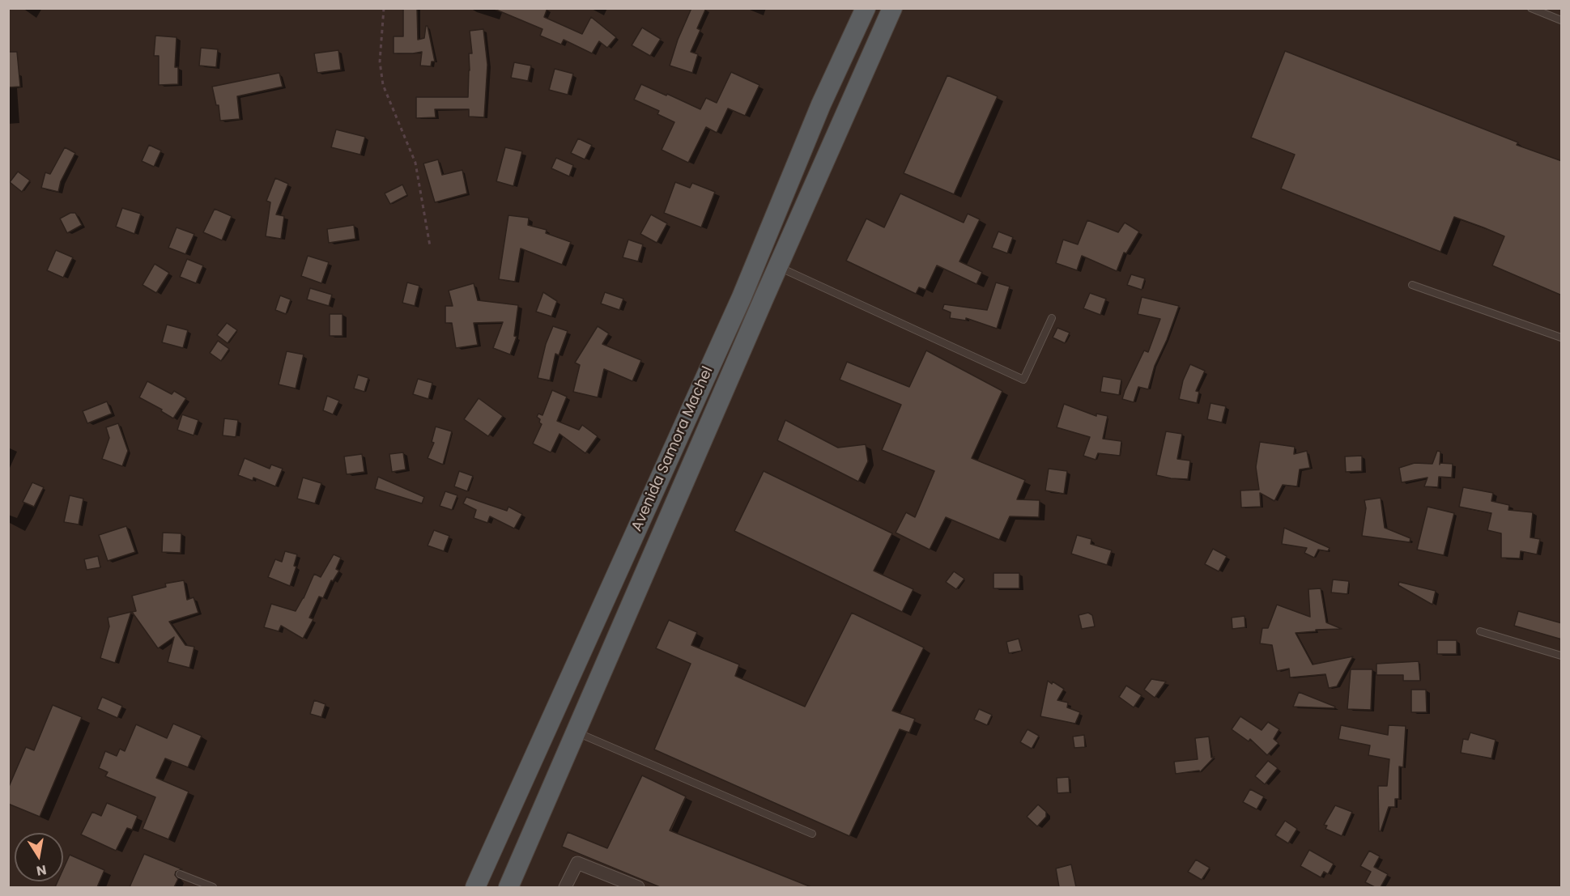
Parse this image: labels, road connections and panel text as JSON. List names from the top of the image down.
{
  "streets": {
    "highway": ["Avenida Samora Machel"]
  },
  "north": "bottom"
}
